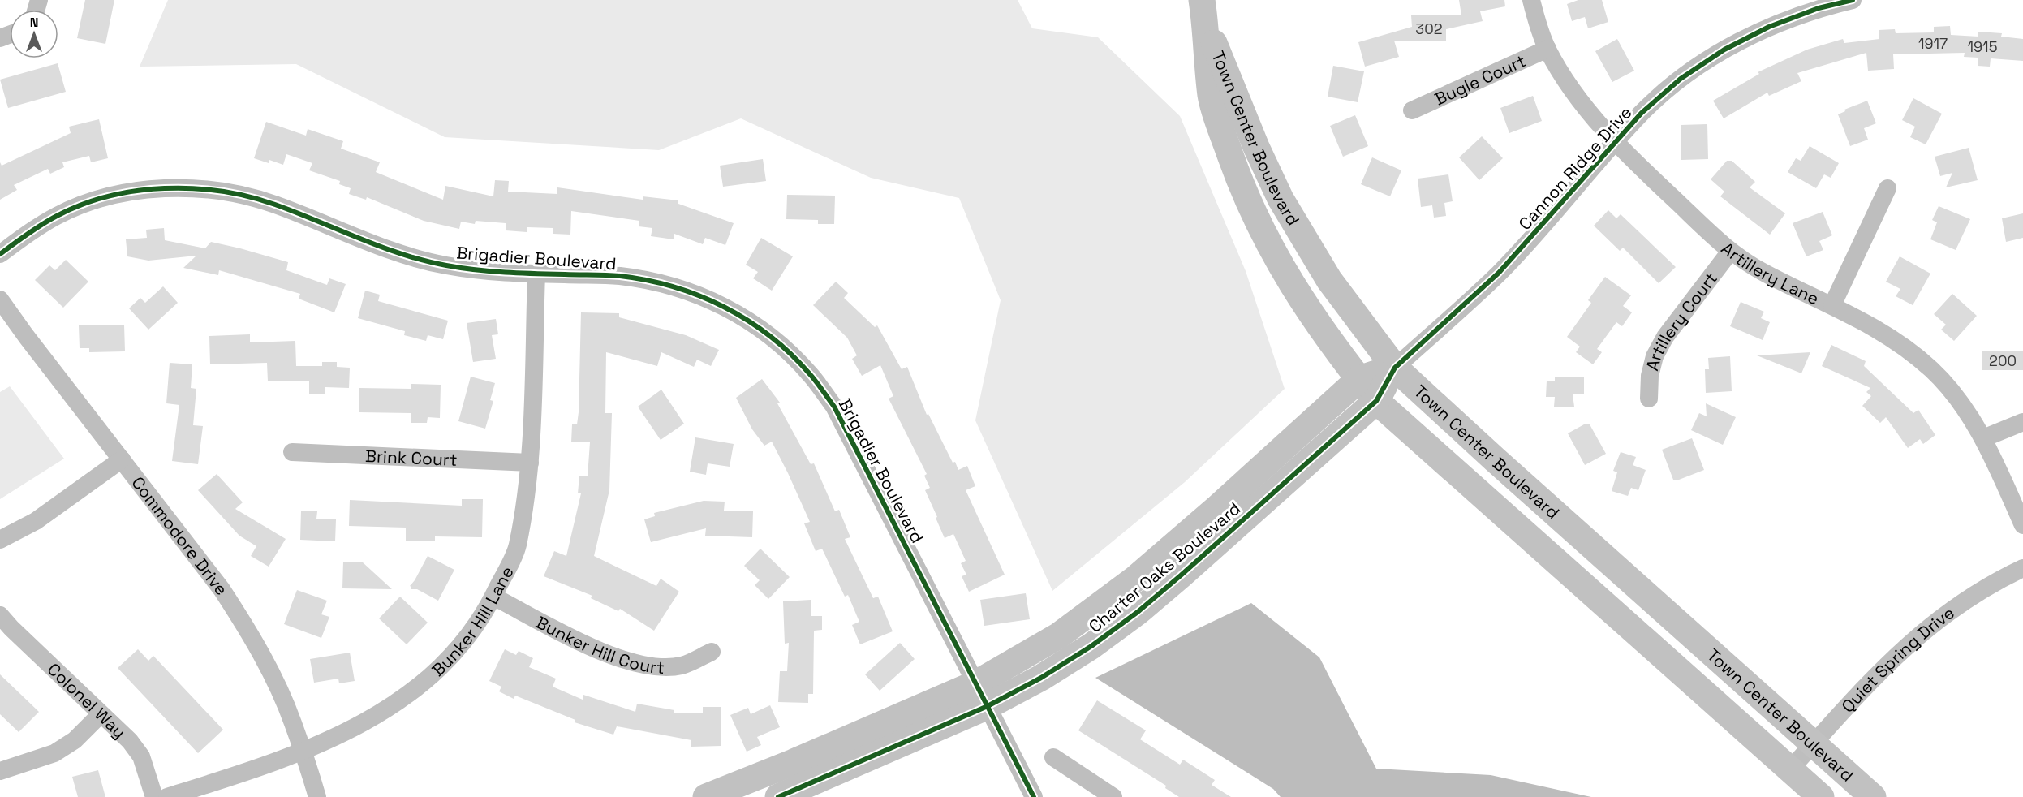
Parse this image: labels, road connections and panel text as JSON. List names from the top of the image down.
{
  "streets": {
    "street": [
      "Bugle Court",
      "Town Center Boulevard",
      "Cannon Ridge Drive",
      "Brigadier Boulevard",
      "Artillery Lane",
      "Artillery Court",
      "Brink Court",
      "Commodore Drive",
      "Charter Oaks Boulevard",
      "Bunker Hill Lane",
      "Bunker Hill Court",
      "Quiet Spring Drive",
      "Colonel Way"
    ]
  },
  "crossings": [
    ["Bugle Court", "Artillery Lane"],
    ["Town Center Boulevard", "Cannon Ridge Drive"],
    ["Town Center Boulevard", "Charter Oaks Boulevard"],
    ["Town Center Boulevard", "Quiet Spring Drive"],
    ["Cannon Ridge Drive", "Artillery Lane"],
    ["Cannon Ridge Drive", "Charter Oaks Boulevard"],
    ["Brigadier Boulevard", "Charter Oaks Boulevard"],
    ["Brigadier Boulevard", "Bunker Hill Lane"],
    ["Artillery Lane", "Artillery Court"],
    ["Brink Court", "Bunker Hill Lane"],
    ["Commodore Drive", "Bunker Hill Lane"],
    ["Bunker Hill Lane", "Bunker Hill Court"]
  ],
  "house_numbers": [
    "302",
    "1917",
    "1915",
    "200"
  ],
  "north": "top"
}
